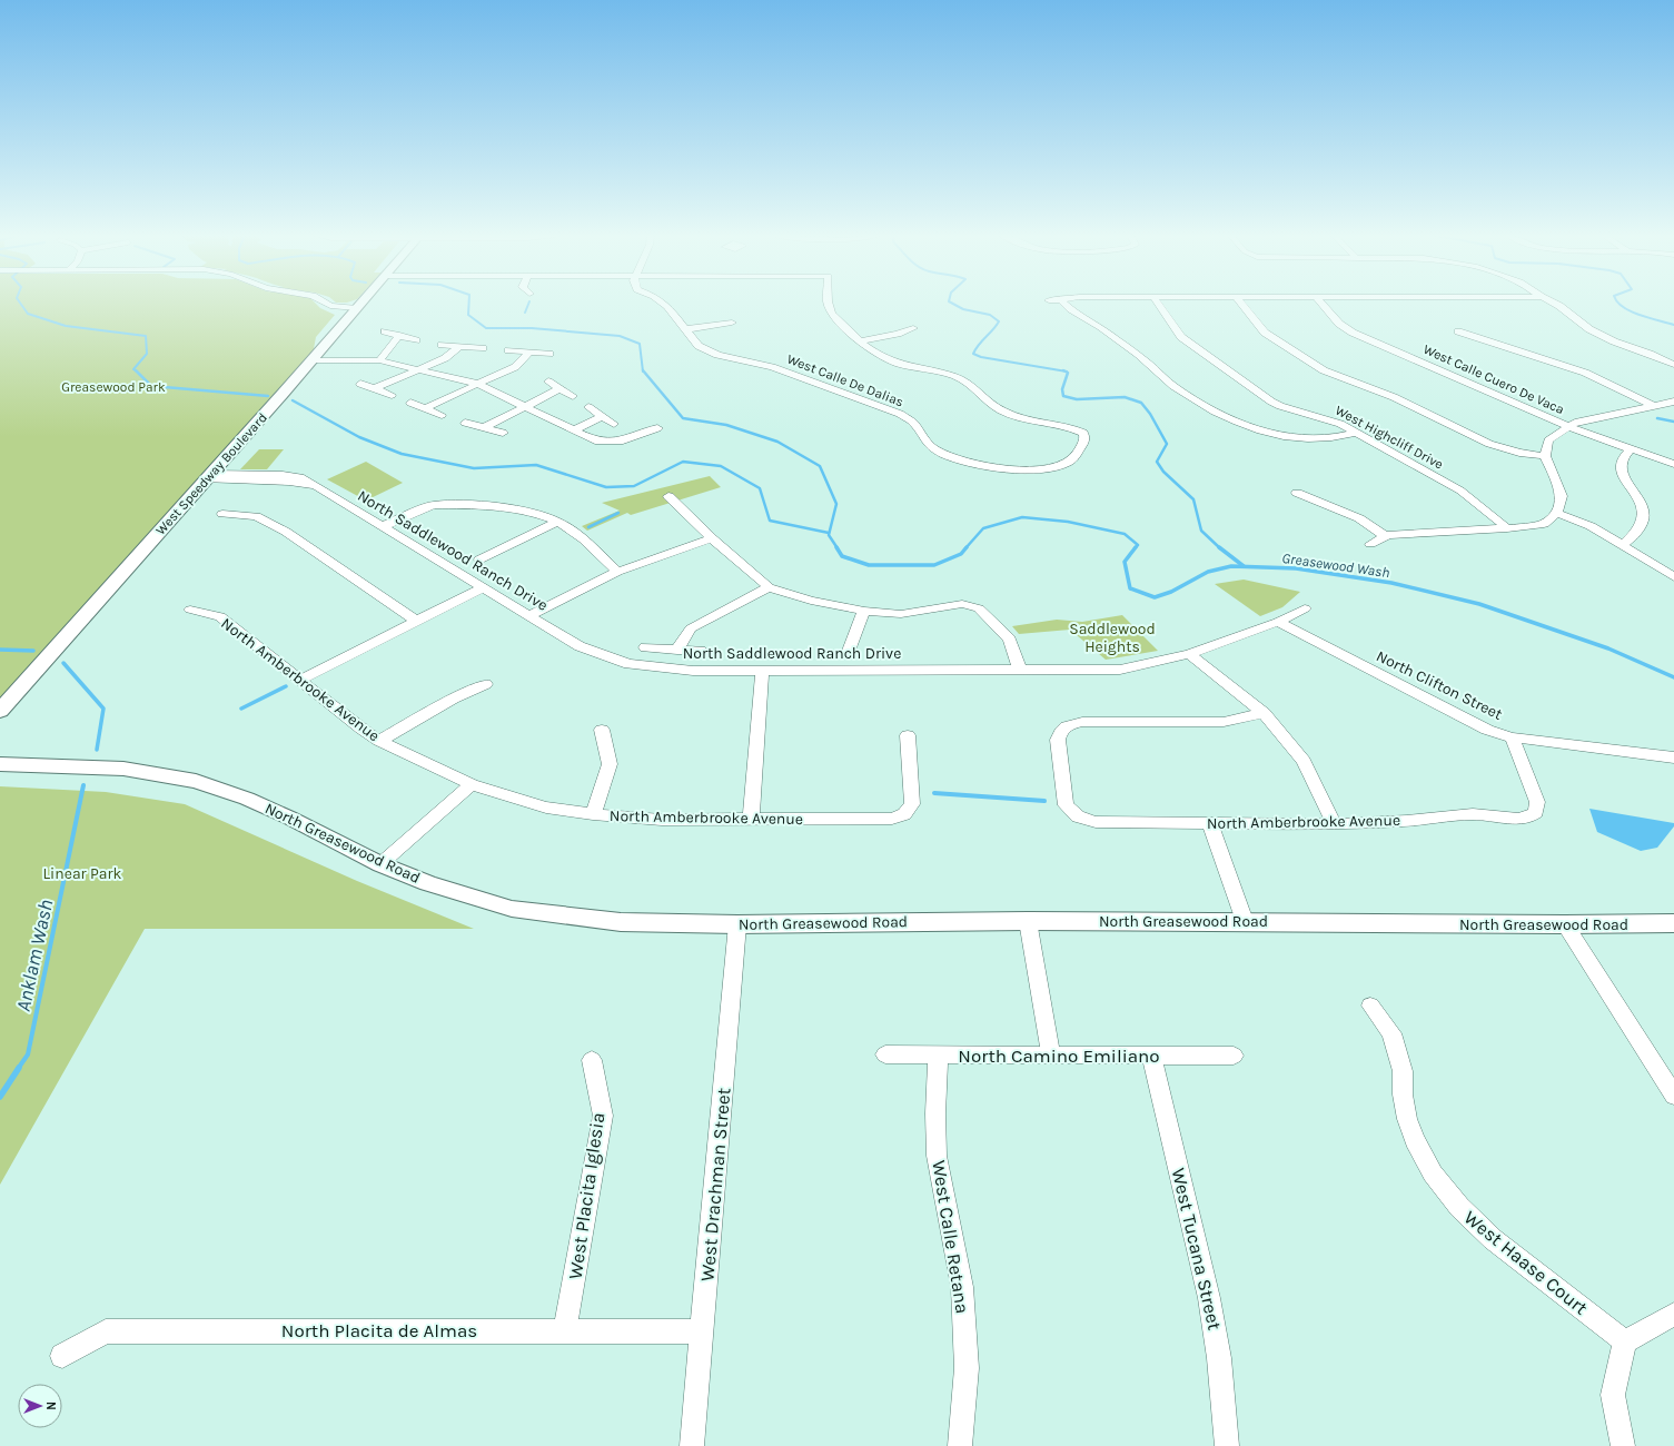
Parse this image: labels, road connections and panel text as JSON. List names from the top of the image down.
{
  "streets": {
    "main road": ["West Speedway Boulevard"],
    "street": [
      "West Calle Cuero De Vaca",
      "West Calle De Dalias",
      "West Highcliff Drive",
      "North Saddlewood Ranch Drive",
      "North Amberbrooke Avenue",
      "North Clifton Street",
      "North Greasewood Road",
      "North Camino Emiliano",
      "West Drachman Street",
      "West Placita Iglesia",
      "West Calle Retana",
      "West Tucana Street",
      "West Haase Court",
      "North Placita de Almas"
    ]
  },
  "crossings": [
    ["West Speedway Boulevard", "North Saddlewood Ranch Drive"],
    ["North Saddlewood Ranch Drive", "North Clifton Street"],
    ["North Amberbrooke Avenue", "North Clifton Street"],
    ["North Greasewood Road", "West Drachman Street"],
    ["North Camino Emiliano", "West Calle Retana"],
    ["North Camino Emiliano", "West Tucana Street"],
    ["West Drachman Street", "North Placita de Almas"],
    ["West Placita Iglesia", "North Placita de Almas"]
  ],
  "water": ["Greasewood Wash", "Anklam Wash"],
  "parks": ["Greasewood Park", "Saddlewood Heights", "Linear Park"],
  "north": "right"
}
